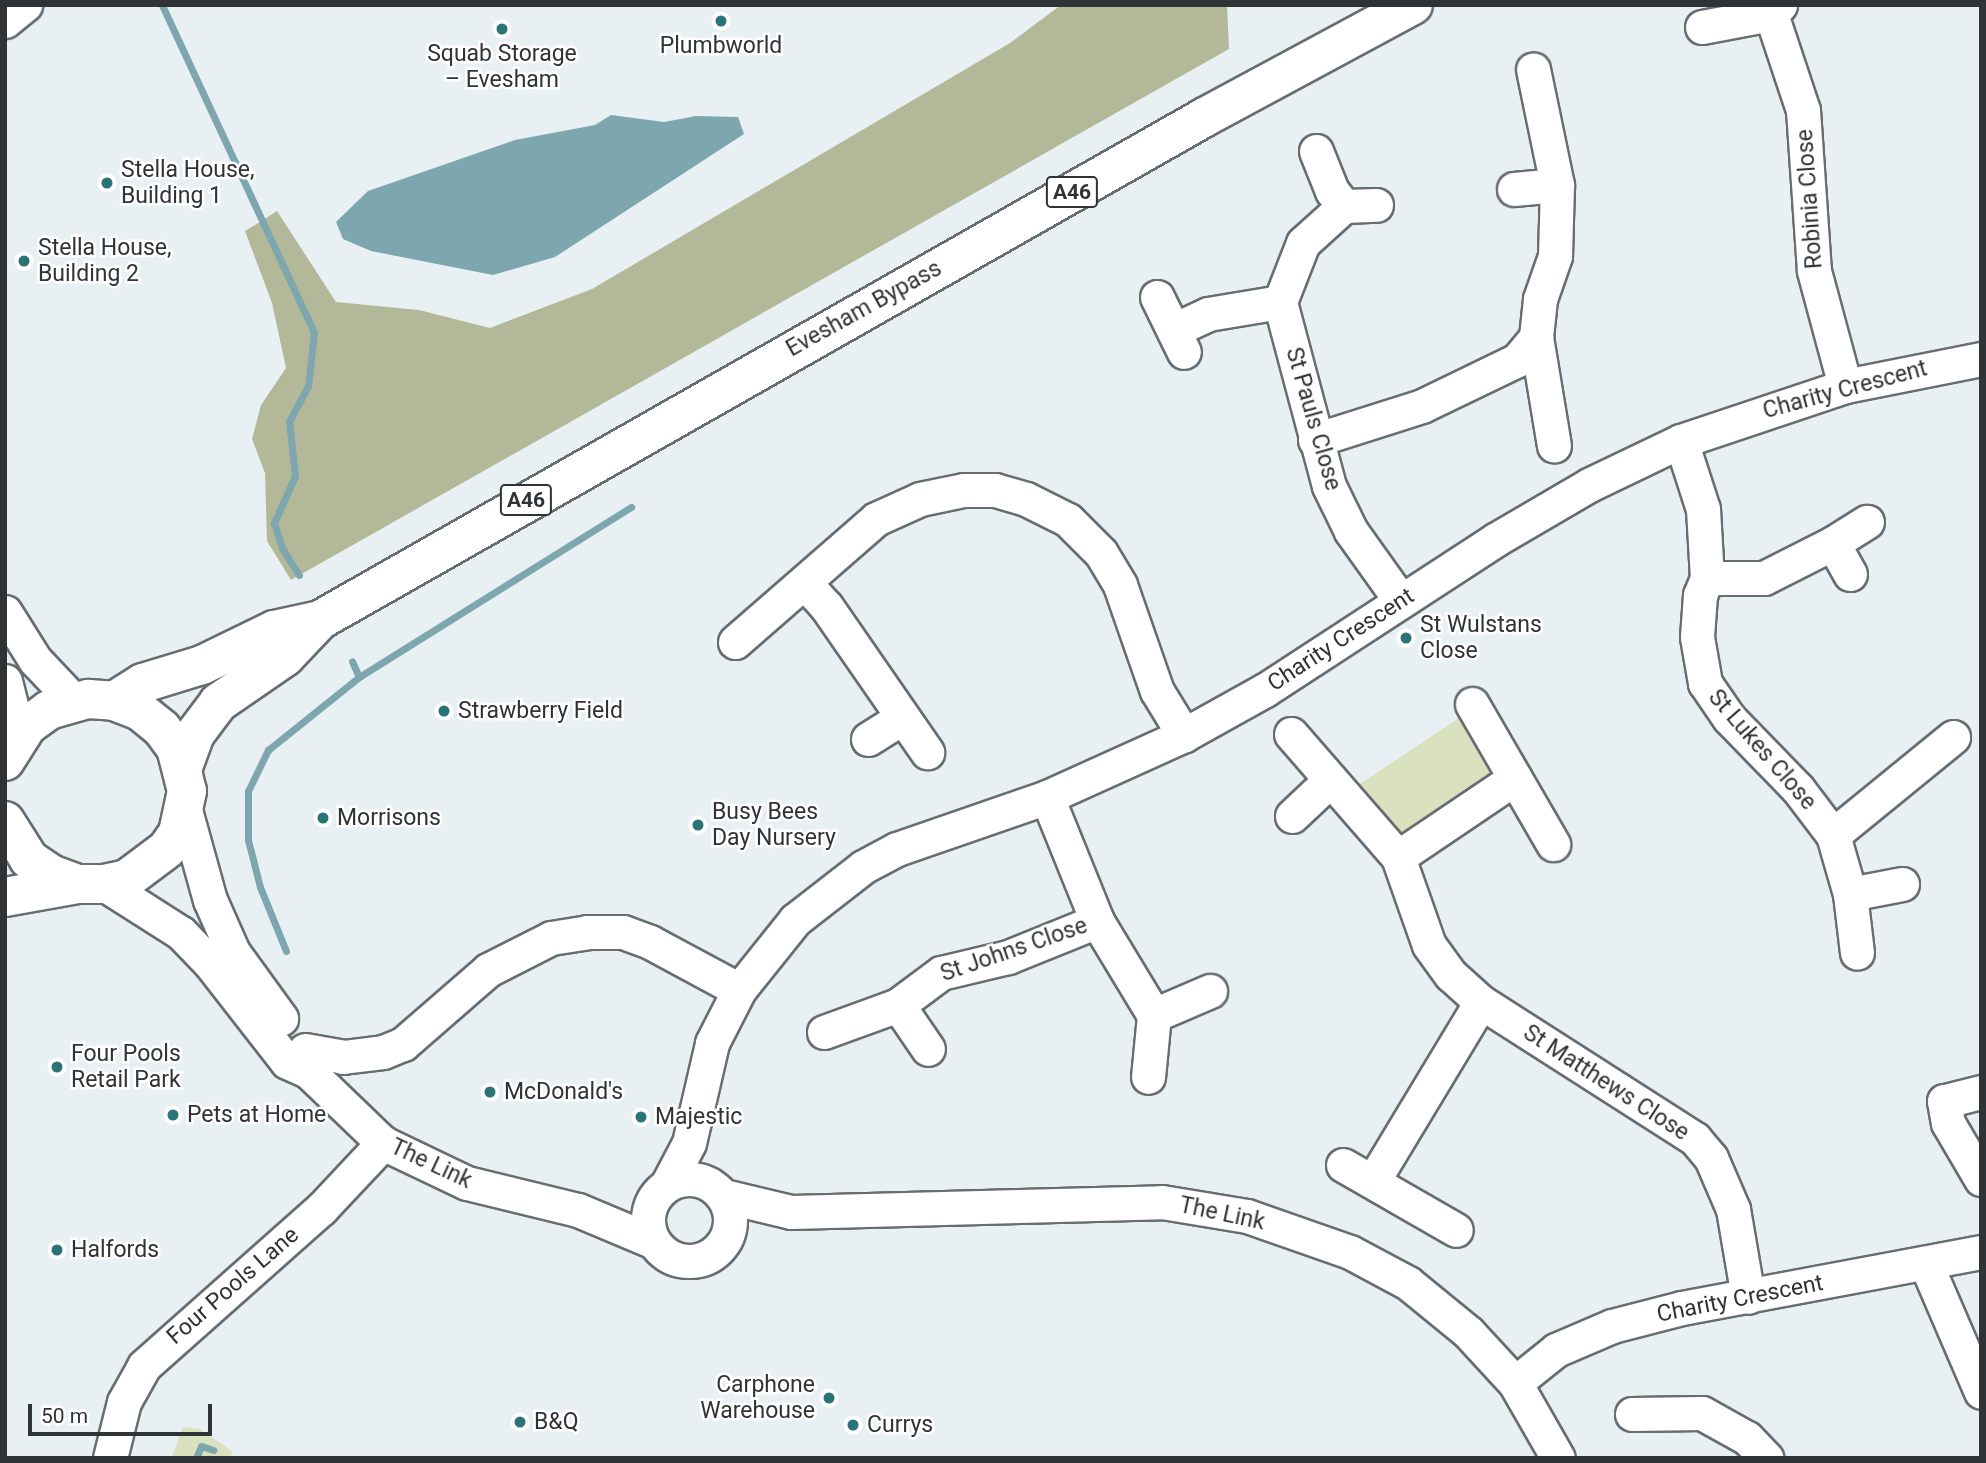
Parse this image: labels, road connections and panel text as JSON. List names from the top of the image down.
{
  "streets": {
    "highway": ["A46", "Evesham Bypass"],
    "street": [
      "Robinia Close",
      "Charity Crescent",
      "St Pauls Close",
      "St Lukes Close",
      "St Johns Close",
      "St Matthews Close",
      "The Link",
      "Four Pools Lane"
    ]
  },
  "crossings": [
    ["Robinia Close", "Charity Crescent"],
    ["Charity Crescent", "St Pauls Close"],
    ["Charity Crescent", "St Lukes Close"],
    ["Charity Crescent", "St Johns Close"],
    ["Charity Crescent", "St Matthews Close"],
    ["Charity Crescent", "The Link"],
    ["The Link", "Four Pools Lane"]
  ],
  "places": [
    "Plumbworld",
    "Squab Storage – Evesham",
    "Stella House, Building 1",
    "Stella House, Building 2",
    "St Wulstans Close",
    "Strawberry Field",
    "Morrisons",
    "Busy Bees Day Nursery",
    "Four Pools Retail Park",
    "McDonald's",
    "Pets at Home",
    "Majestic",
    "Halfords",
    "Carphone Warehouse",
    "B&Q",
    "Currys"
  ],
  "scale_bar": "50 m"
}
